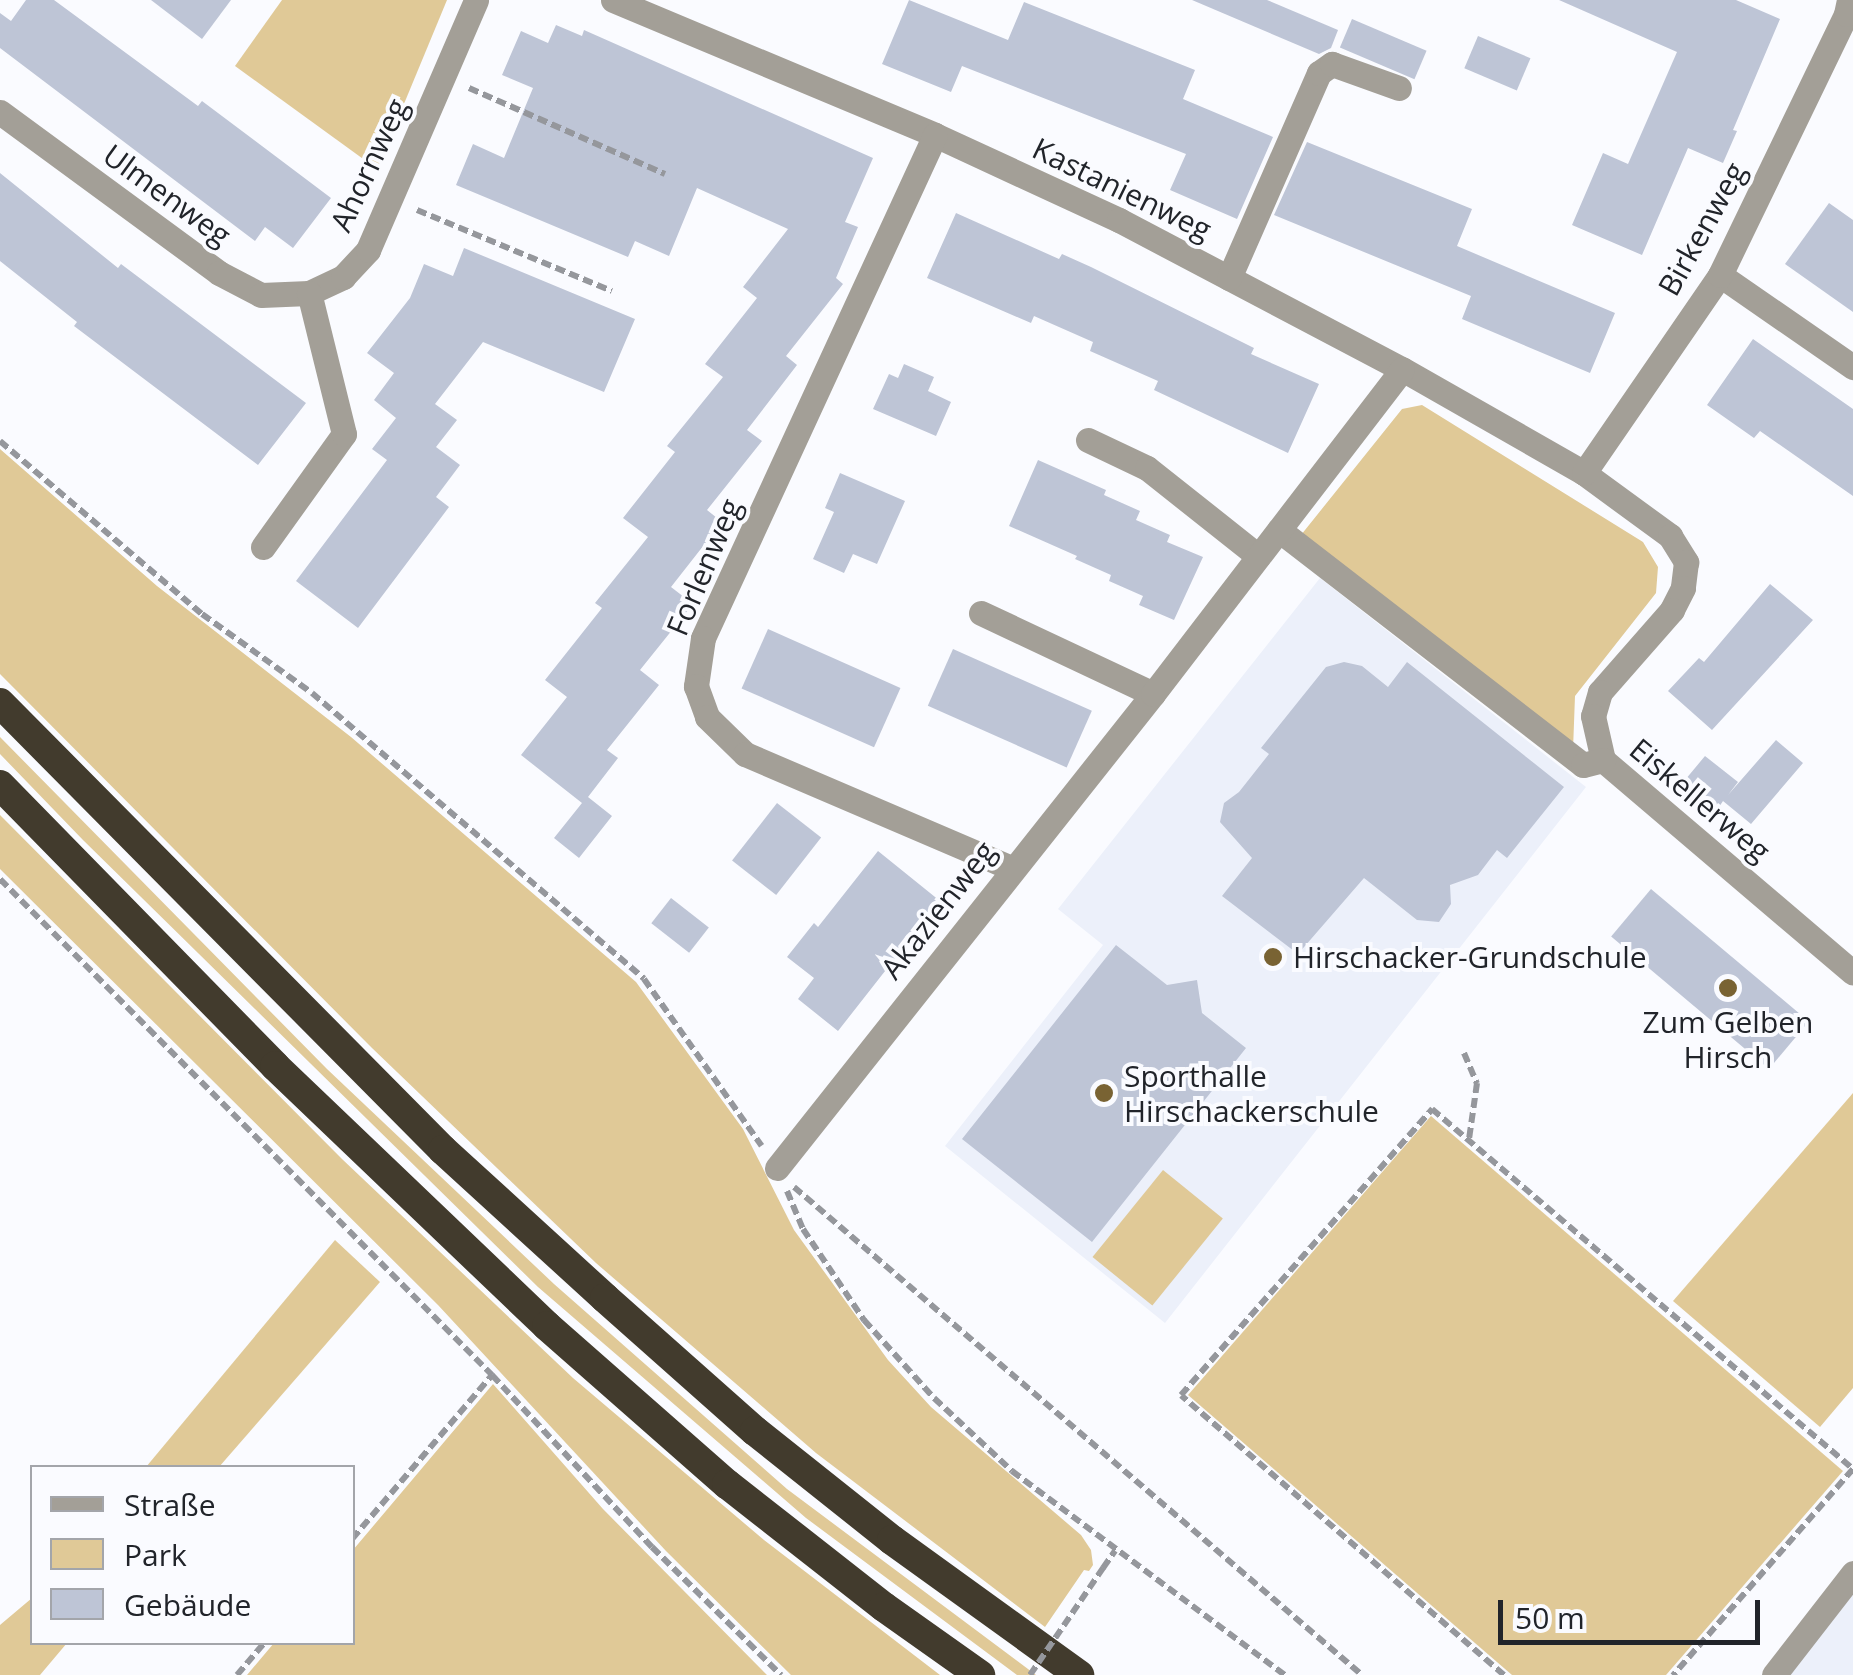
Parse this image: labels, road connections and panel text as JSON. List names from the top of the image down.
{
  "streets": {
    "street": [
      "Ahornweg",
      "Kastanienweg",
      "Ulmenweg",
      "Birkenweg",
      "Forlenweg",
      "Eiskellerweg",
      "Akazienweg"
    ]
  },
  "crossings": [
    ["Ahornweg", "Ulmenweg"],
    ["Kastanienweg", "Birkenweg"],
    ["Kastanienweg", "Forlenweg"],
    ["Kastanienweg", "Eiskellerweg"],
    ["Kastanienweg", "Akazienweg"],
    ["Birkenweg", "Eiskellerweg"],
    ["Forlenweg", "Akazienweg"]
  ],
  "places": ["Hirschacker-Grundschule", "Zum Gelben Hirsch", "Sporthalle Hirschackerschule"],
  "legend": ["Straße", "Park", "Gebäude"],
  "scale_bar": "50 m"
}
